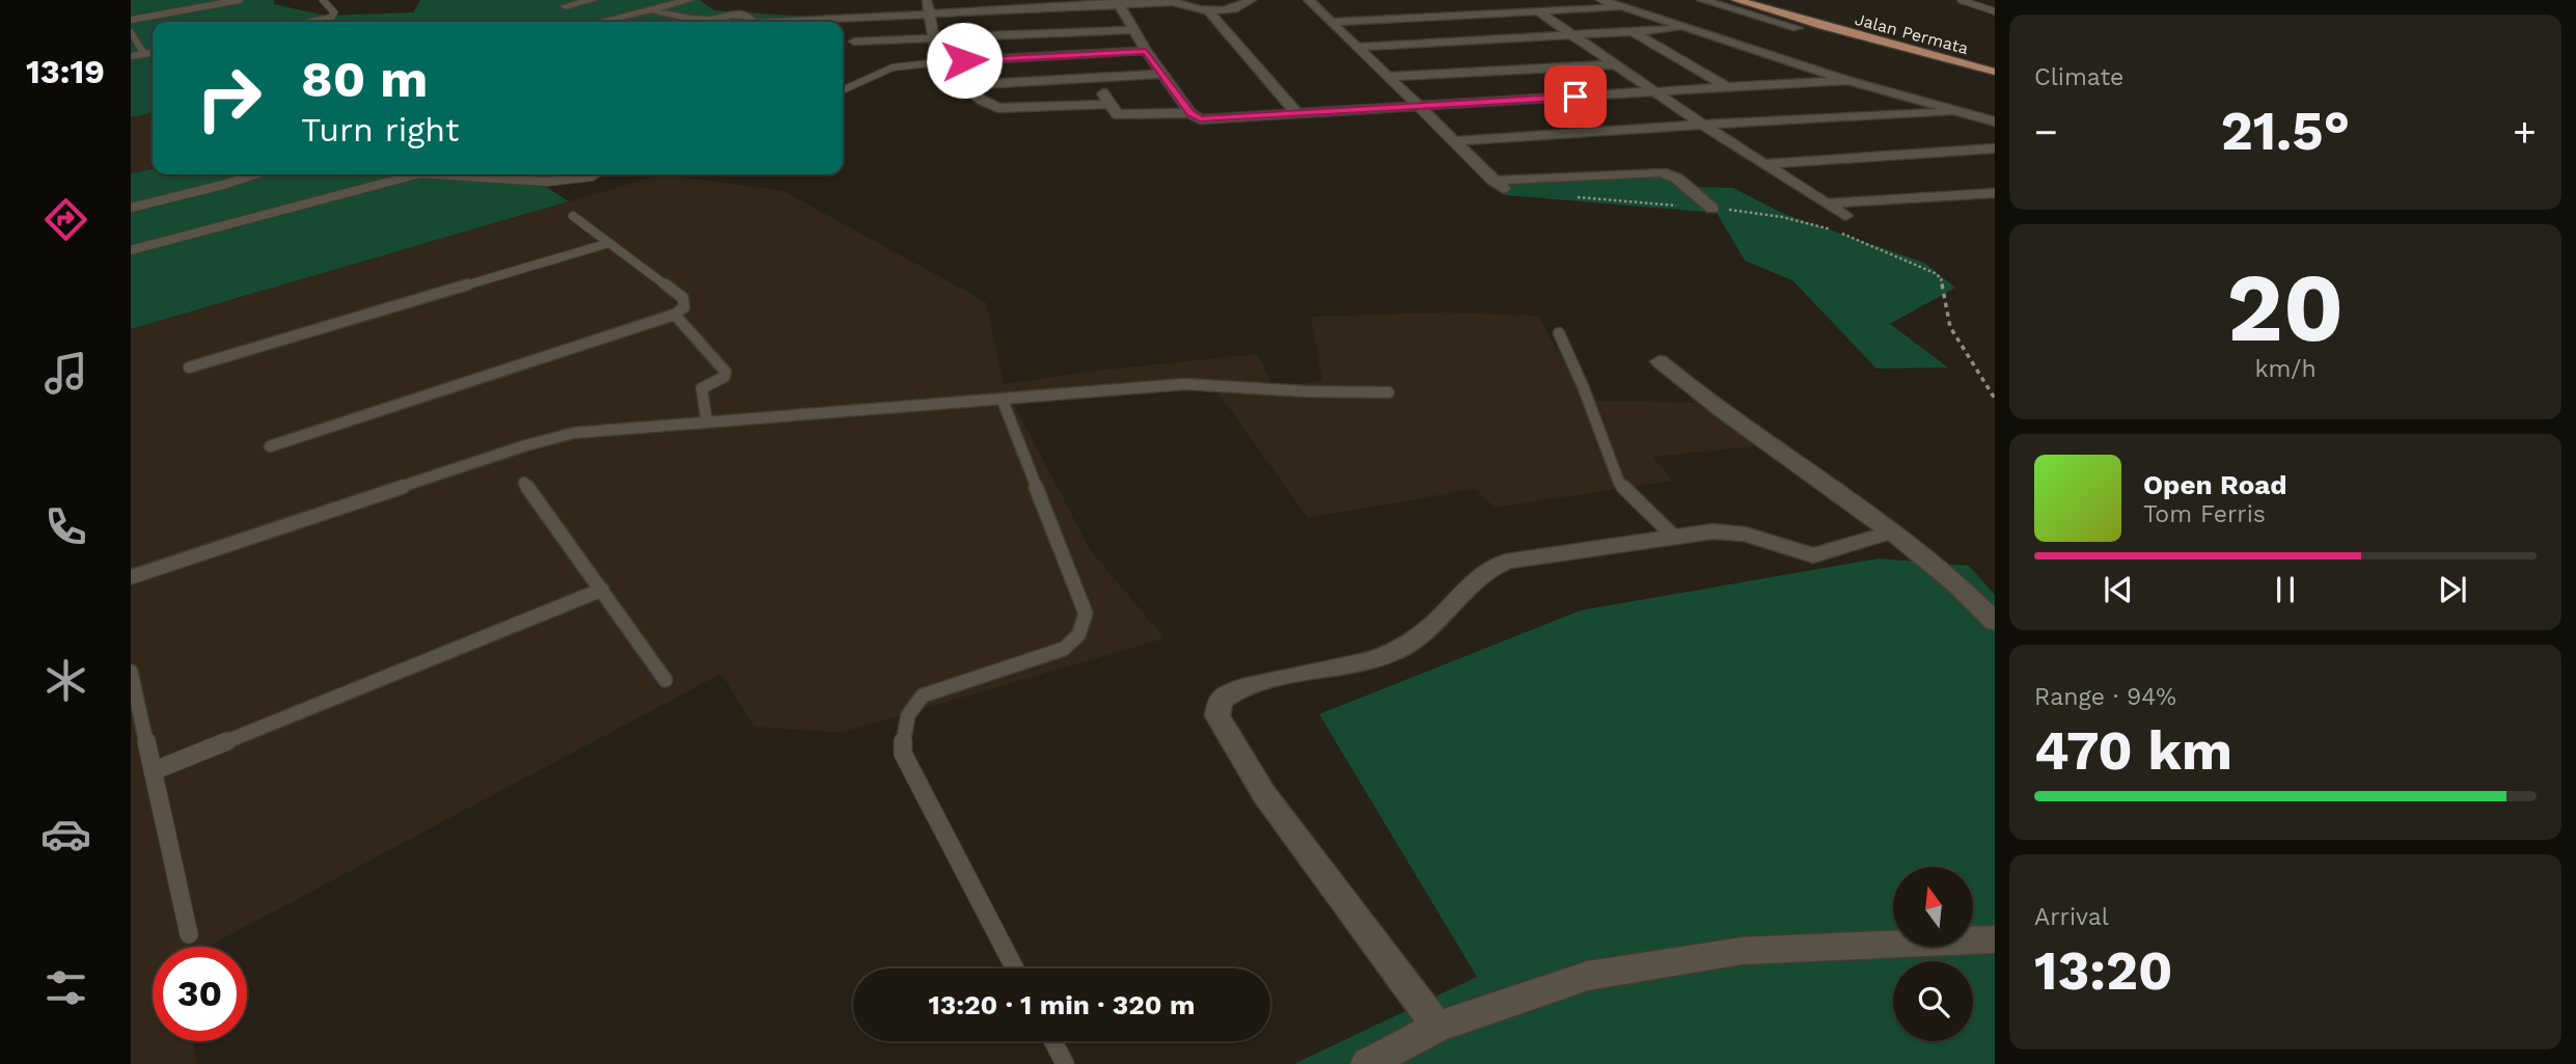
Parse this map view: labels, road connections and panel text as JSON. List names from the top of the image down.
{
  "streets": {
    "main road": ["Jalan Permata"]
  },
  "north": "top",
  "page": {
    "tabs": "13:19",
    "tile": [
      "Climate",
      ["20", "km/h"],
      ["Range · 94%", "470 km"],
      ["Arrival", "13:20"]
    ],
    "turn": ["80 m", "Turn right"],
    "heat": ["−", "21.5°", "+"],
    "song": ["Open Road", "Tom Ferris"],
    "limit": "30",
    "trip": "13:20 · 1 min · 320 m"
  }
}
